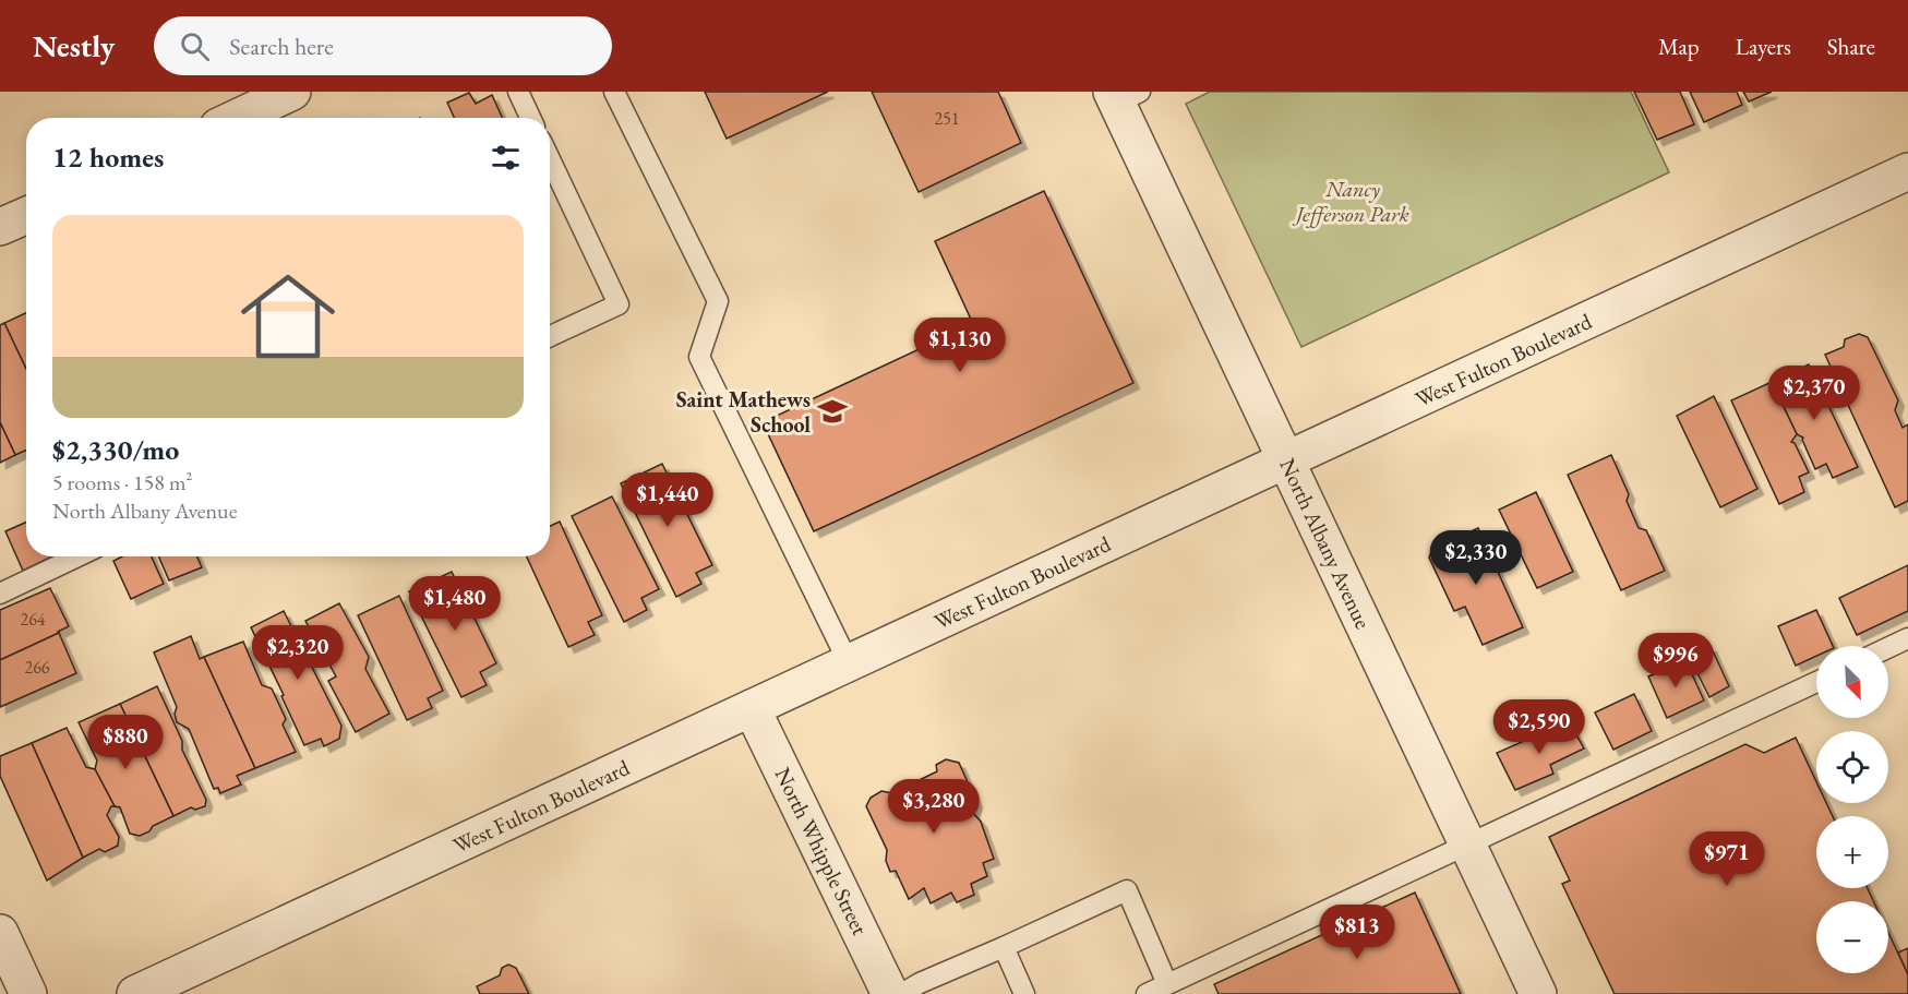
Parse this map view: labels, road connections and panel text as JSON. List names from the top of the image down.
{
  "streets": {
    "street": ["West Fulton Boulevard", "North Albany Avenue", "North Whipple Street"]
  },
  "crossings": [
    ["West Fulton Boulevard", "North Albany Avenue"],
    ["West Fulton Boulevard", "North Whipple Street"]
  ],
  "parks": ["Nancy Jefferson Park"],
  "places": {
    "school or university": ["Saint Mathews School"]
  },
  "house_numbers": ["251", "264", "266"],
  "north": "bottom right",
  "page": {
    "header": "Nestly",
    "search": "Search here",
    "nav": ["Map", "Layers", "Share"],
    "heading": "12 homes",
    "list": [
      {
        "name": "$2,330/mo",
        "note": "5 rooms · 158 m² · North Albany Avenue"
      }
    ],
    "price": [
      "$1,130",
      "$2,370",
      "$1,440",
      "$2,330",
      "$1,480",
      "$2,320",
      "$996",
      "$2,590",
      "$880",
      "$3,280",
      "$971",
      "$813"
    ],
    "map_buttons": ["+", "−"]
  }
}
